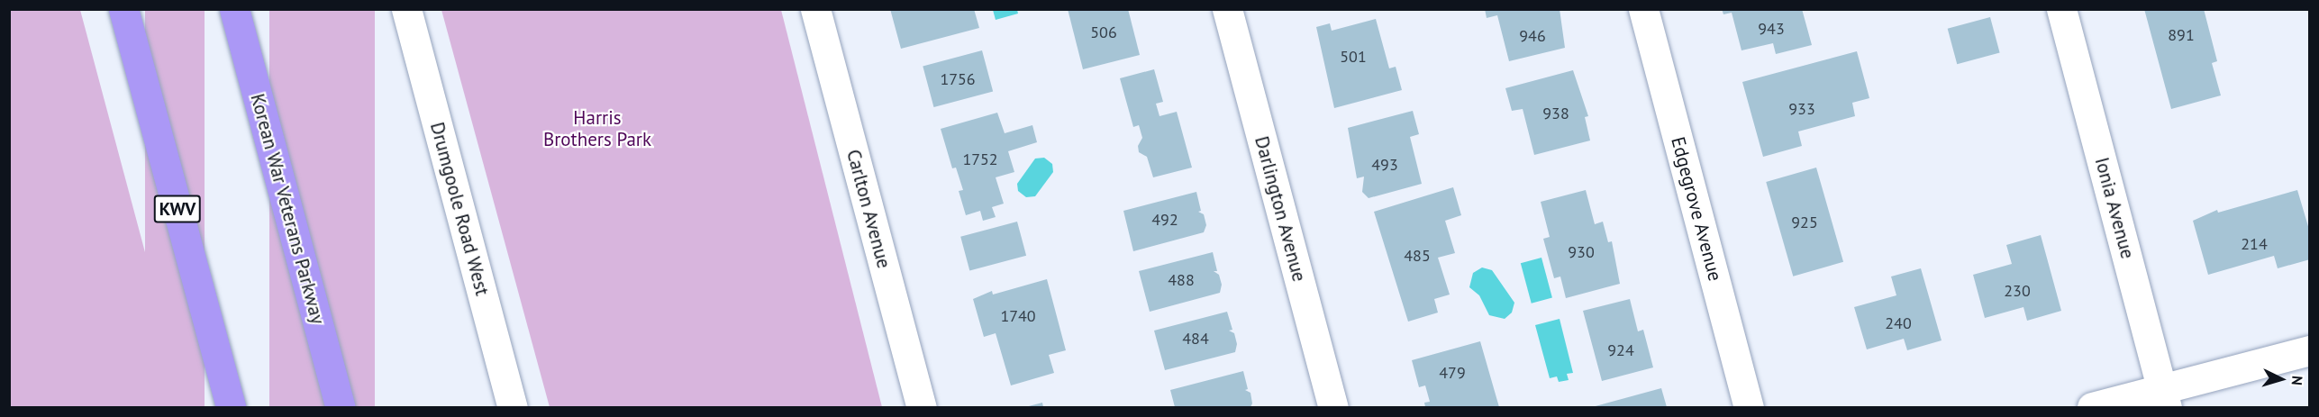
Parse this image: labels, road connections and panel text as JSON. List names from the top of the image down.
{
  "streets": {
    "highway": ["KWV", "Korean War Veterans Parkway"],
    "street": [
      "Ionia Avenue",
      "Drumgoole Road West",
      "Carlton Avenue",
      "Darlington Avenue",
      "Edgegrove Avenue"
    ]
  },
  "parks": ["Harris Brothers Park"],
  "house_numbers": [
    "943",
    "506",
    "891",
    "946",
    "501",
    "1756",
    "933",
    "938",
    "1752",
    "493",
    "492",
    "925",
    "214",
    "930",
    "485",
    "488",
    "230",
    "1740",
    "240",
    "484",
    "924",
    "479"
  ],
  "north": "right"
}
